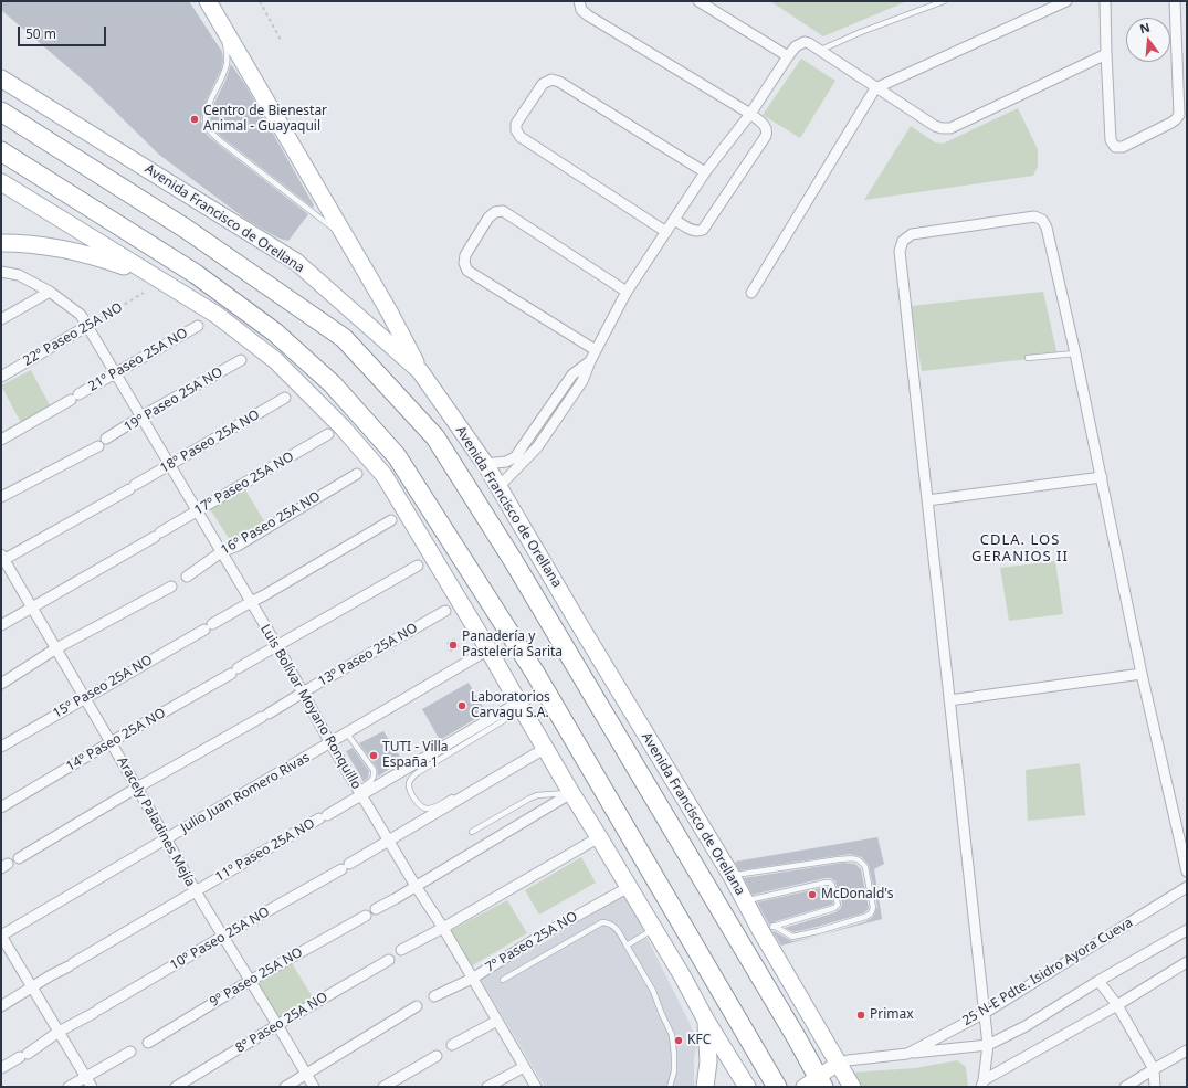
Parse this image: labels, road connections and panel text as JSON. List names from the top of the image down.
{
  "streets": {
    "highway": ["Avenida Francisco de Orellana"],
    "street": [
      "22º Paseo 25A NO",
      "21º Paseo 25A NO",
      "19º Paseo 25A NO",
      "18º Paseo 25A NO",
      "17º Paseo 25A NO",
      "16º Paseo 25A NO",
      "13º Paseo 25A NO",
      "15º Paseo 25A NO",
      "Luis Bolívar Moyano Ronquillo",
      "14º Paseo 25A NO",
      "Julio Juan Romero Rivas",
      "Aracely Paladines Mejía",
      "11º Paseo 25A NO",
      "10º Paseo 25A NO",
      "7º Paseo 25A NO",
      "25 N-E Pdte. Isidro Ayora Cueva",
      "9º Paseo 25A NO",
      "8º Paseo 25A NO"
    ]
  },
  "crossings": [
    ["Avenida Francisco de Orellana", "25 N-E Pdte. Isidro Ayora Cueva"],
    ["22º Paseo 25A NO", "Luis Bolívar Moyano Ronquillo"],
    ["21º Paseo 25A NO", "Luis Bolívar Moyano Ronquillo"],
    ["19º Paseo 25A NO", "Luis Bolívar Moyano Ronquillo"],
    ["18º Paseo 25A NO", "Luis Bolívar Moyano Ronquillo"],
    ["18º Paseo 25A NO", "Aracely Paladines Mejía"],
    ["17º Paseo 25A NO", "Luis Bolívar Moyano Ronquillo"],
    ["17º Paseo 25A NO", "Aracely Paladines Mejía"],
    ["16º Paseo 25A NO", "Luis Bolívar Moyano Ronquillo"],
    ["13º Paseo 25A NO", "Luis Bolívar Moyano Ronquillo"],
    ["13º Paseo 25A NO", "Aracely Paladines Mejía"],
    ["15º Paseo 25A NO", "Luis Bolívar Moyano Ronquillo"],
    ["15º Paseo 25A NO", "Aracely Paladines Mejía"],
    ["Luis Bolívar Moyano Ronquillo", "14º Paseo 25A NO"],
    ["Luis Bolívar Moyano Ronquillo", "Julio Juan Romero Rivas"],
    ["Luis Bolívar Moyano Ronquillo", "11º Paseo 25A NO"],
    ["Luis Bolívar Moyano Ronquillo", "10º Paseo 25A NO"],
    ["Luis Bolívar Moyano Ronquillo", "7º Paseo 25A NO"],
    ["14º Paseo 25A NO", "Aracely Paladines Mejía"],
    ["Julio Juan Romero Rivas", "Aracely Paladines Mejía"],
    ["Aracely Paladines Mejía", "11º Paseo 25A NO"],
    ["Aracely Paladines Mejía", "10º Paseo 25A NO"],
    ["Aracely Paladines Mejía", "9º Paseo 25A NO"],
    ["Aracely Paladines Mejía", "8º Paseo 25A NO"]
  ],
  "districts": ["CDLA. LOS GERANIOS II"],
  "places": [
    "Centro de Bienestar Animal - Guayaquil",
    "Panadería y Pastelería Sarita",
    "Laboratorios Carvagu S.A.",
    "TUTI - Villa España 1",
    "McDonald's",
    "Primax",
    "KFC"
  ],
  "scale_bar": "50 m",
  "north": "top"
}
